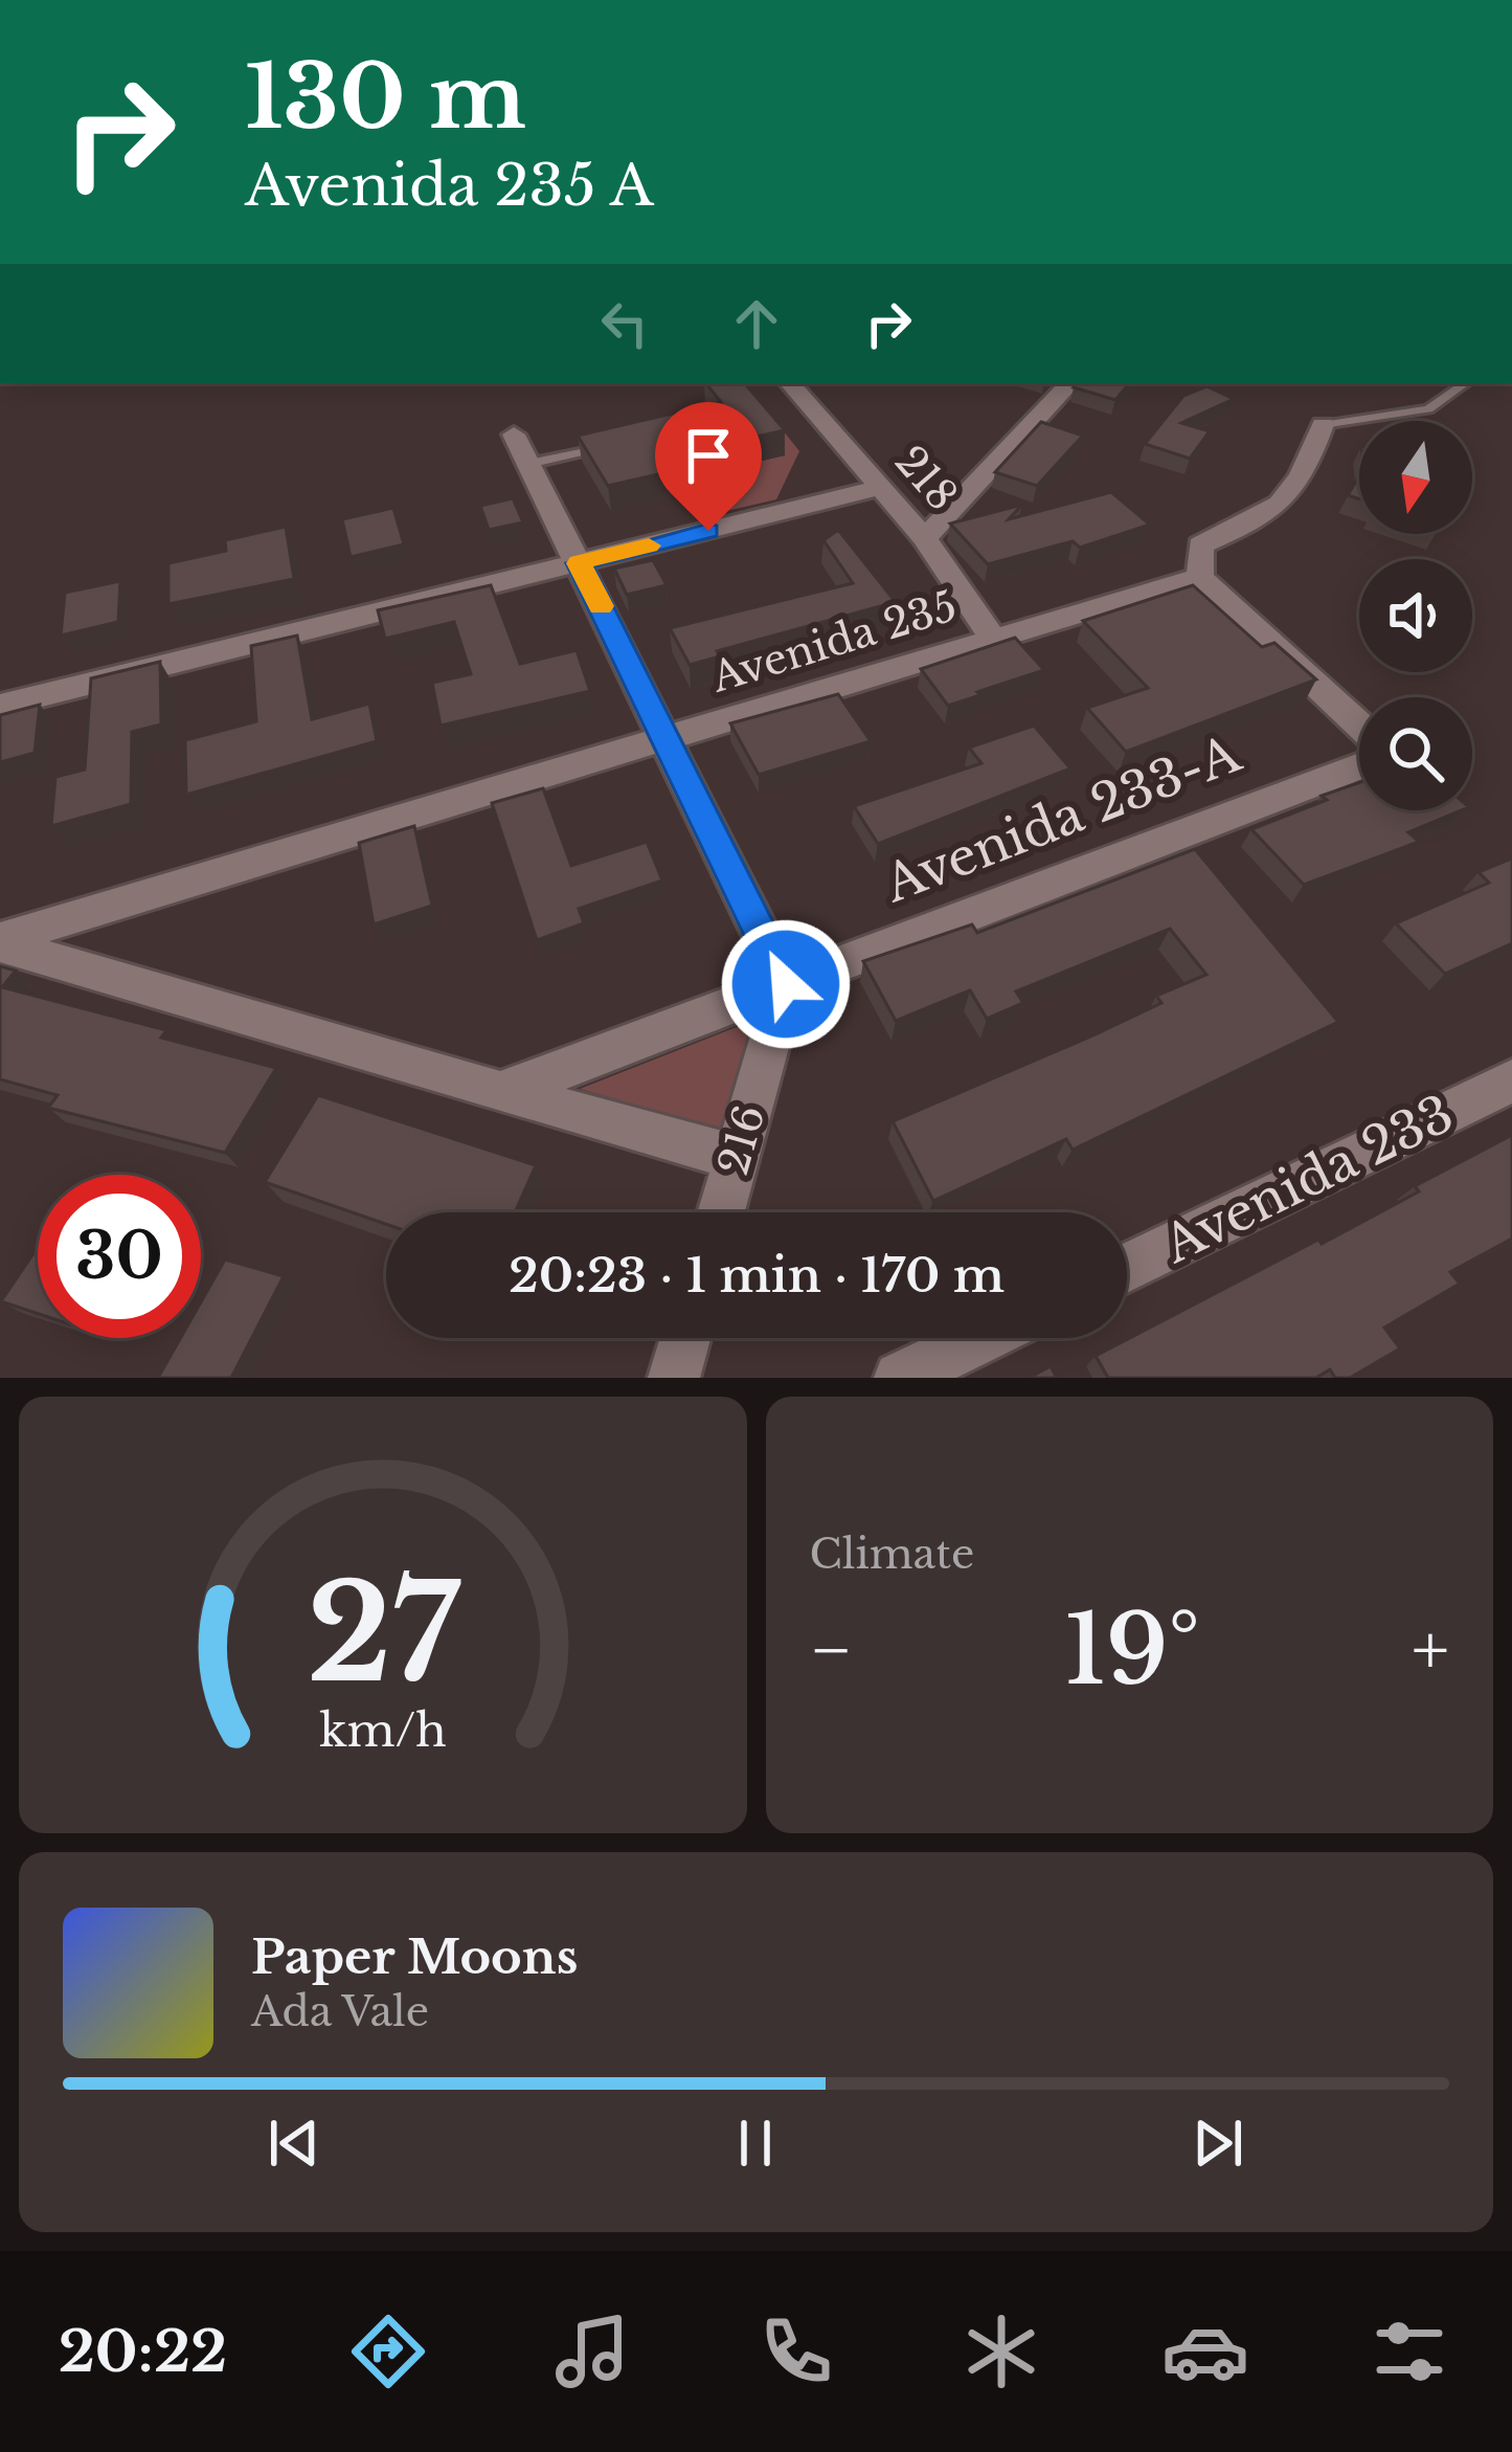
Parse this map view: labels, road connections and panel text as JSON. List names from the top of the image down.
{
  "streets": {
    "street": [
      "218",
      "Avenida 235",
      "Avenida 233-A",
      "216",
      "Avenida 233"
    ]
  },
  "crossings": [
    ["218", "Avenida 235"],
    ["Avenida 233-A", "216"]
  ],
  "north": "bottom",
  "page": {
    "turn": ["130 m", "Avenida 235 A"],
    "limit": "30",
    "trip": "20:23 · 1 min · 170 m",
    "tile": "Climate",
    "heat": ["−", "19°", "+"],
    "song": ["Paper Moons", "Ada Vale"],
    "tabs": "20:22",
    "gauge": ["27", "km/h"]
  }
}
